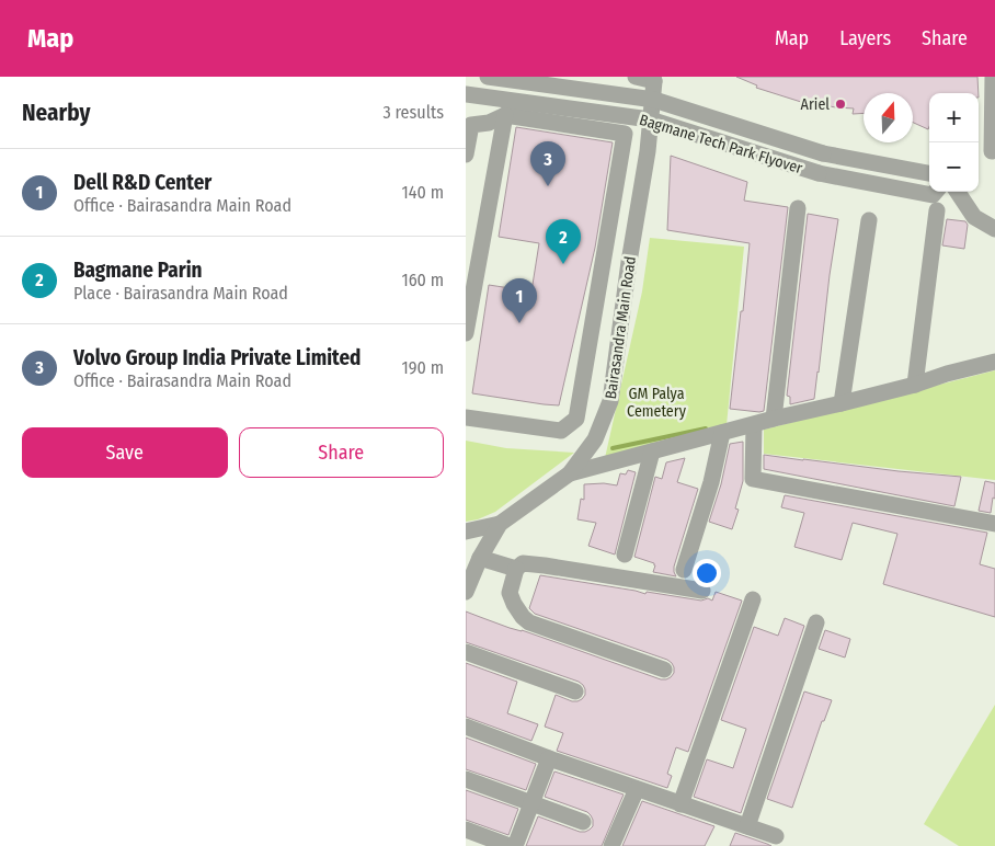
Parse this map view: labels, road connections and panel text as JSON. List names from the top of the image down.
{
  "streets": {
    "street": ["Bagmane Tech Park Flyover", "Bairasandra Main Road"]
  },
  "parks": ["GM Palya Cemetery"],
  "places": ["Ariel"],
  "north": "top",
  "page": {
    "header": "Map",
    "nav": ["Map", "Layers", "Share"],
    "heading": ["Nearby", "3 results"],
    "map_buttons": ["+", "−"],
    "pins": ["3", "2", "1"],
    "list": [
      {
        "mark": "1",
        "name": "Dell R&D Center",
        "note": "Office · Bairasandra Main Road",
        "value": "140 m"
      },
      {
        "mark": "2",
        "name": "Bagmane Parin",
        "note": "Place · Bairasandra Main Road",
        "value": "160 m"
      },
      {
        "mark": "3",
        "name": "Volvo Group India Private Limited",
        "note": "Office · Bairasandra Main Road",
        "value": "190 m"
      }
    ],
    "buttons": ["Save", "Share"]
  }
}
